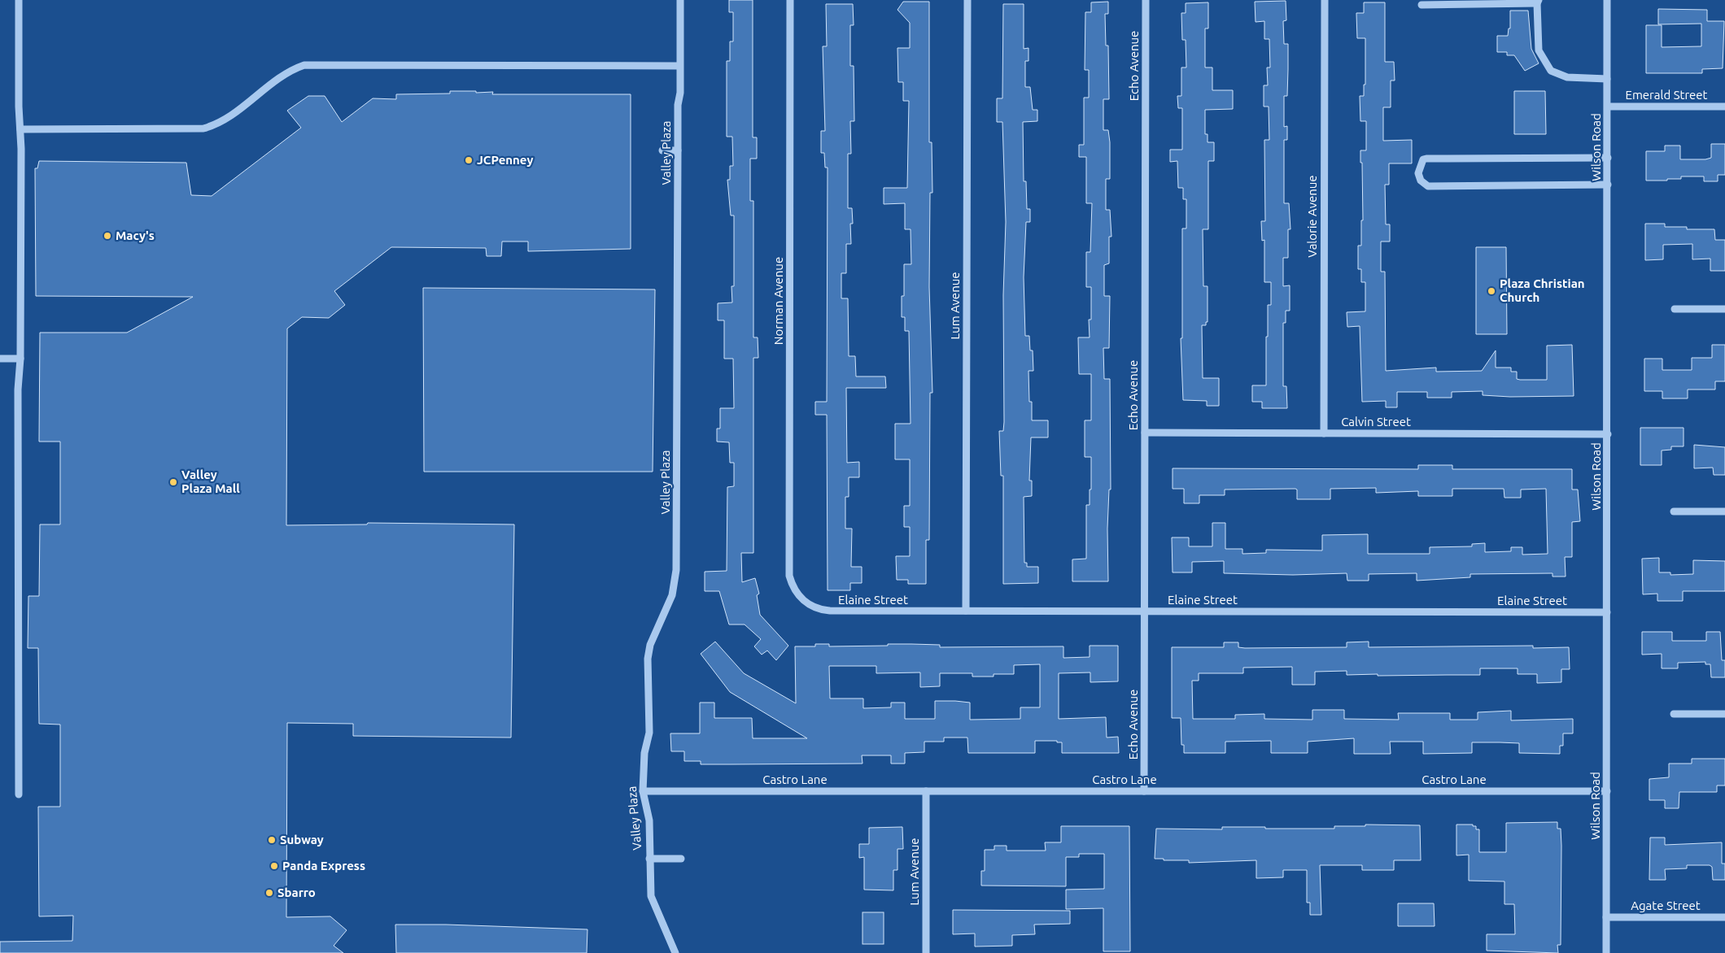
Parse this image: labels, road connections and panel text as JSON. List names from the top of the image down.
{
  "streets": {
    "street": [
      "Echo Avenue",
      "Emerald Street",
      "Wilson Road",
      "Valley Plaza",
      "Valorie Avenue",
      "Norman Avenue",
      "Lum Avenue",
      "Calvin Street",
      "Elaine Street",
      "Castro Lane",
      "Agate Street"
    ]
  },
  "crossings": [
    ["Echo Avenue", "Calvin Street"],
    ["Echo Avenue", "Elaine Street"],
    ["Echo Avenue", "Castro Lane"],
    ["Emerald Street", "Wilson Road"],
    ["Wilson Road", "Calvin Street"],
    ["Wilson Road", "Elaine Street"],
    ["Wilson Road", "Castro Lane"],
    ["Wilson Road", "Agate Street"],
    ["Valley Plaza", "Castro Lane"],
    ["Valorie Avenue", "Calvin Street"],
    ["Norman Avenue", "Elaine Street"],
    ["Lum Avenue", "Elaine Street"],
    ["Lum Avenue", "Castro Lane"]
  ],
  "places": [
    "JCPenney",
    "Macy's",
    "Plaza Christian Church",
    "Valley Plaza Mall",
    "Subway",
    "Panda Express",
    "Sbarro"
  ]
}
